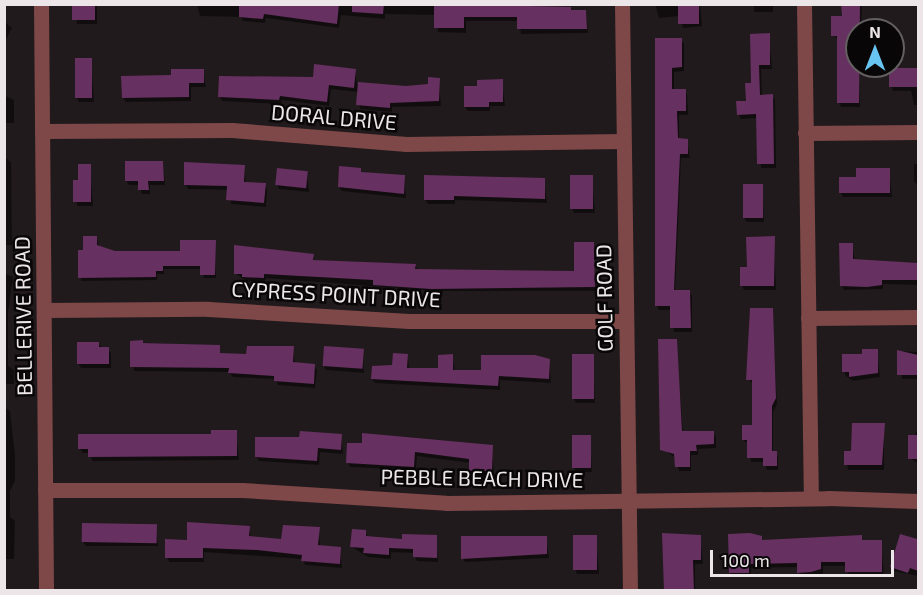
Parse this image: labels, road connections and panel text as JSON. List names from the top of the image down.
{
  "streets": {
    "street": [
      "DORAL DRIVE",
      "CYPRESS POINT DRIVE",
      "GOLF ROAD",
      "BELLERIVE ROAD",
      "PEBBLE BEACH DRIVE"
    ]
  },
  "crossings": [
    ["DORAL DRIVE", "GOLF ROAD"],
    ["DORAL DRIVE", "BELLERIVE ROAD"],
    ["CYPRESS POINT DRIVE", "GOLF ROAD"],
    ["CYPRESS POINT DRIVE", "BELLERIVE ROAD"],
    ["GOLF ROAD", "PEBBLE BEACH DRIVE"],
    ["BELLERIVE ROAD", "PEBBLE BEACH DRIVE"]
  ],
  "scale_bar": "100 m",
  "north": "top"
}
